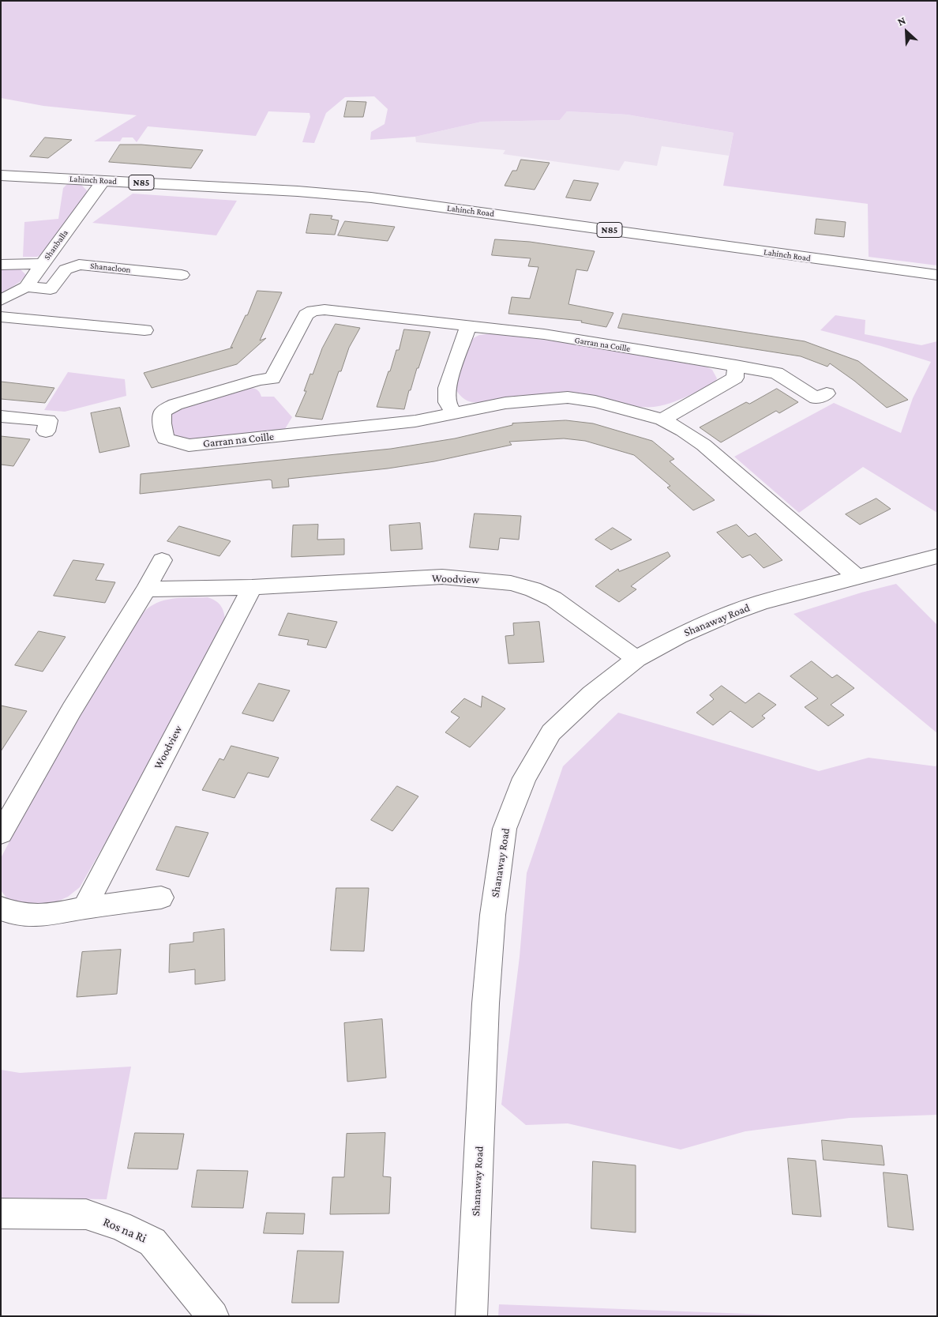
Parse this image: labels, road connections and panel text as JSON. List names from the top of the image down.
{
  "streets": {
    "street": [
      "Lahinch Road",
      "N85",
      "Shanballa",
      "Shanacloon",
      "Garran na Coille",
      "Woodview",
      "Shanaway Road",
      "Ros na Ri"
    ]
  },
  "crossings": [
    ["Lahinch Road", "Shanballa"],
    ["Garran na Coille", "Shanaway Road"],
    ["Woodview", "Shanaway Road"]
  ],
  "north": "top left"
}
